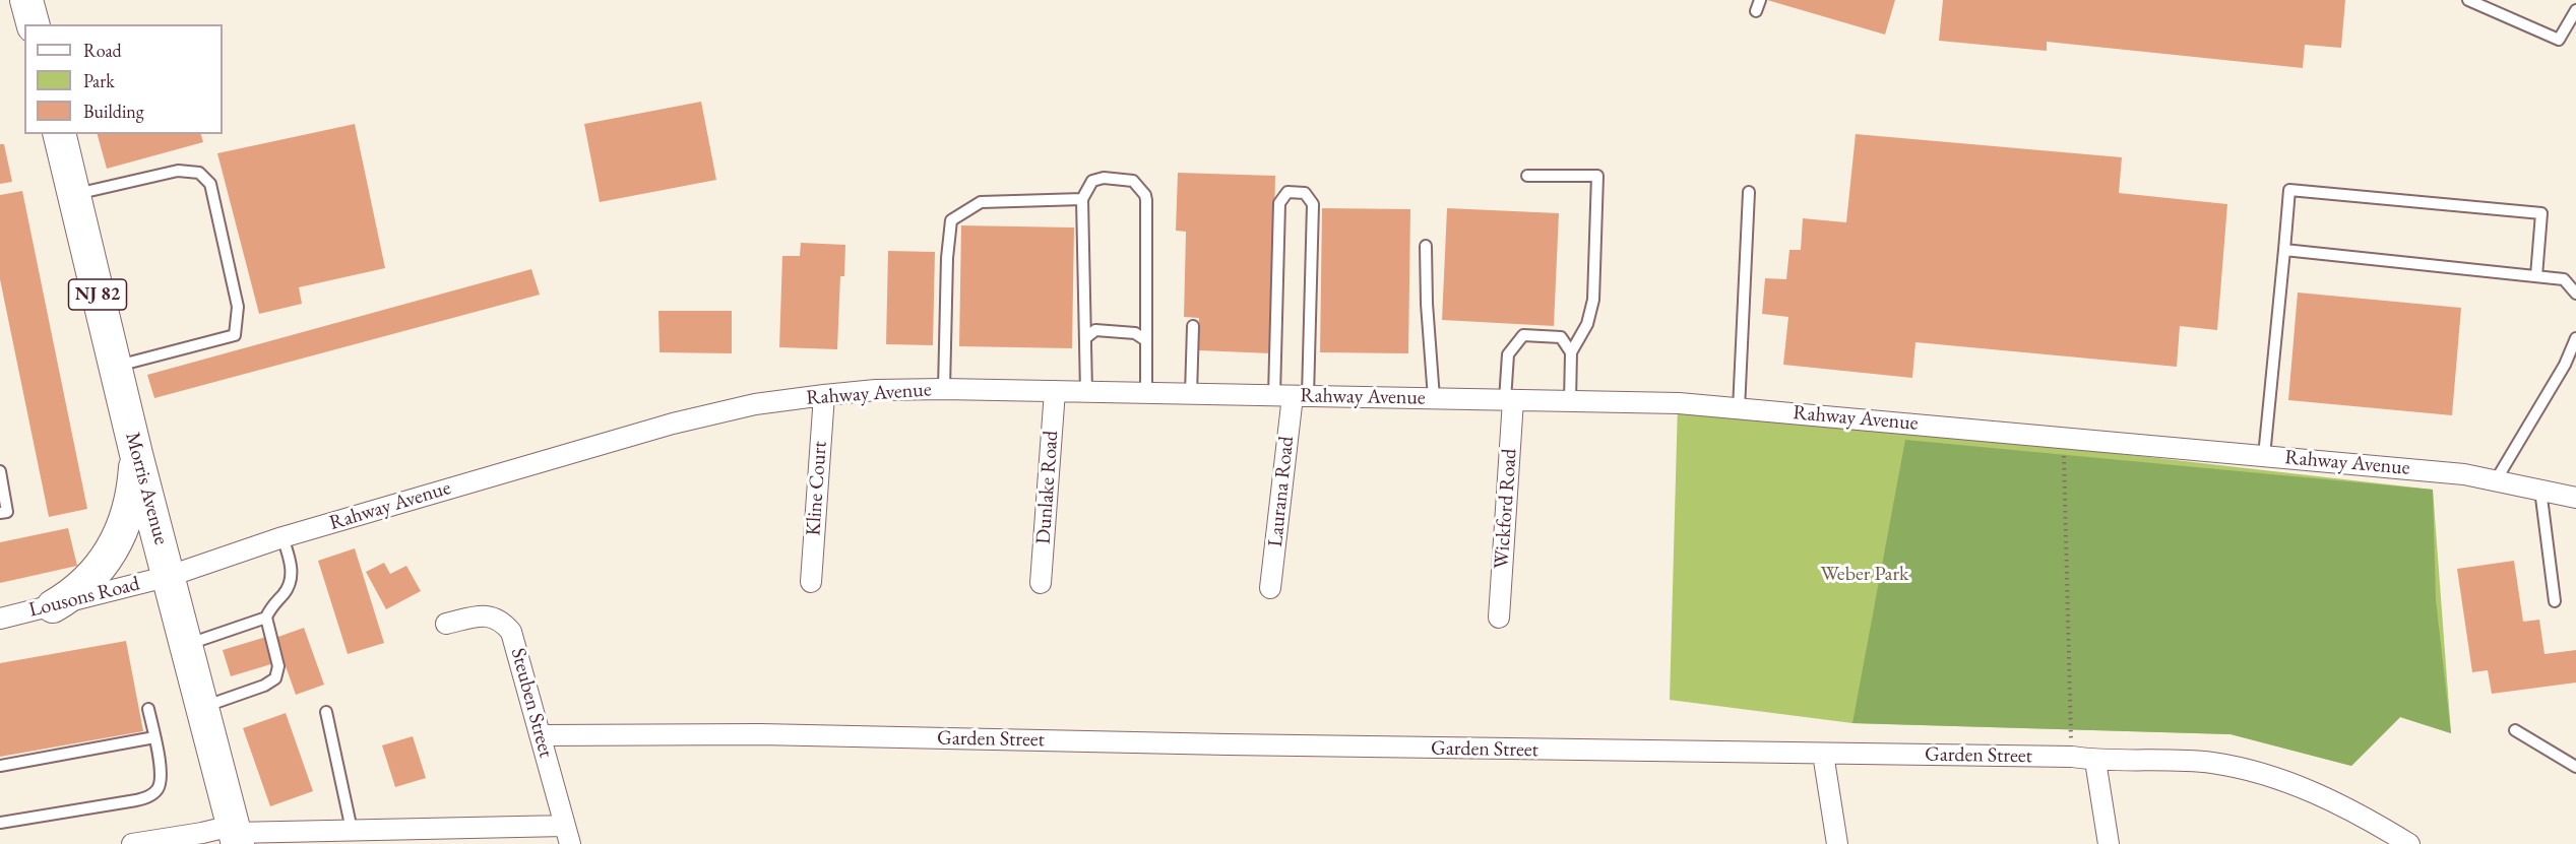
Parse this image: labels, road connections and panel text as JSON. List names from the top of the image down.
{
  "streets": {
    "main road": ["NJ 82", "Morris Avenue"],
    "street": [
      "Rahway Avenue",
      "Dunlake Road",
      "Kline Court",
      "Laurana Road",
      "Wickford Road",
      "Lousons Road",
      "Steuben Street",
      "Garden Street"
    ]
  },
  "crossings": [
    ["Rahway Avenue", "Dunlake Road"],
    ["Rahway Avenue", "Morris Avenue"],
    ["Rahway Avenue", "Kline Court"],
    ["Rahway Avenue", "Laurana Road"],
    ["Rahway Avenue", "Wickford Road"],
    ["Rahway Avenue", "Lousons Road"],
    ["Morris Avenue", "Lousons Road"],
    ["Steuben Street", "Garden Street"]
  ],
  "parks": ["Weber Park"],
  "legend": ["Road", "Park", "Building"]
}
